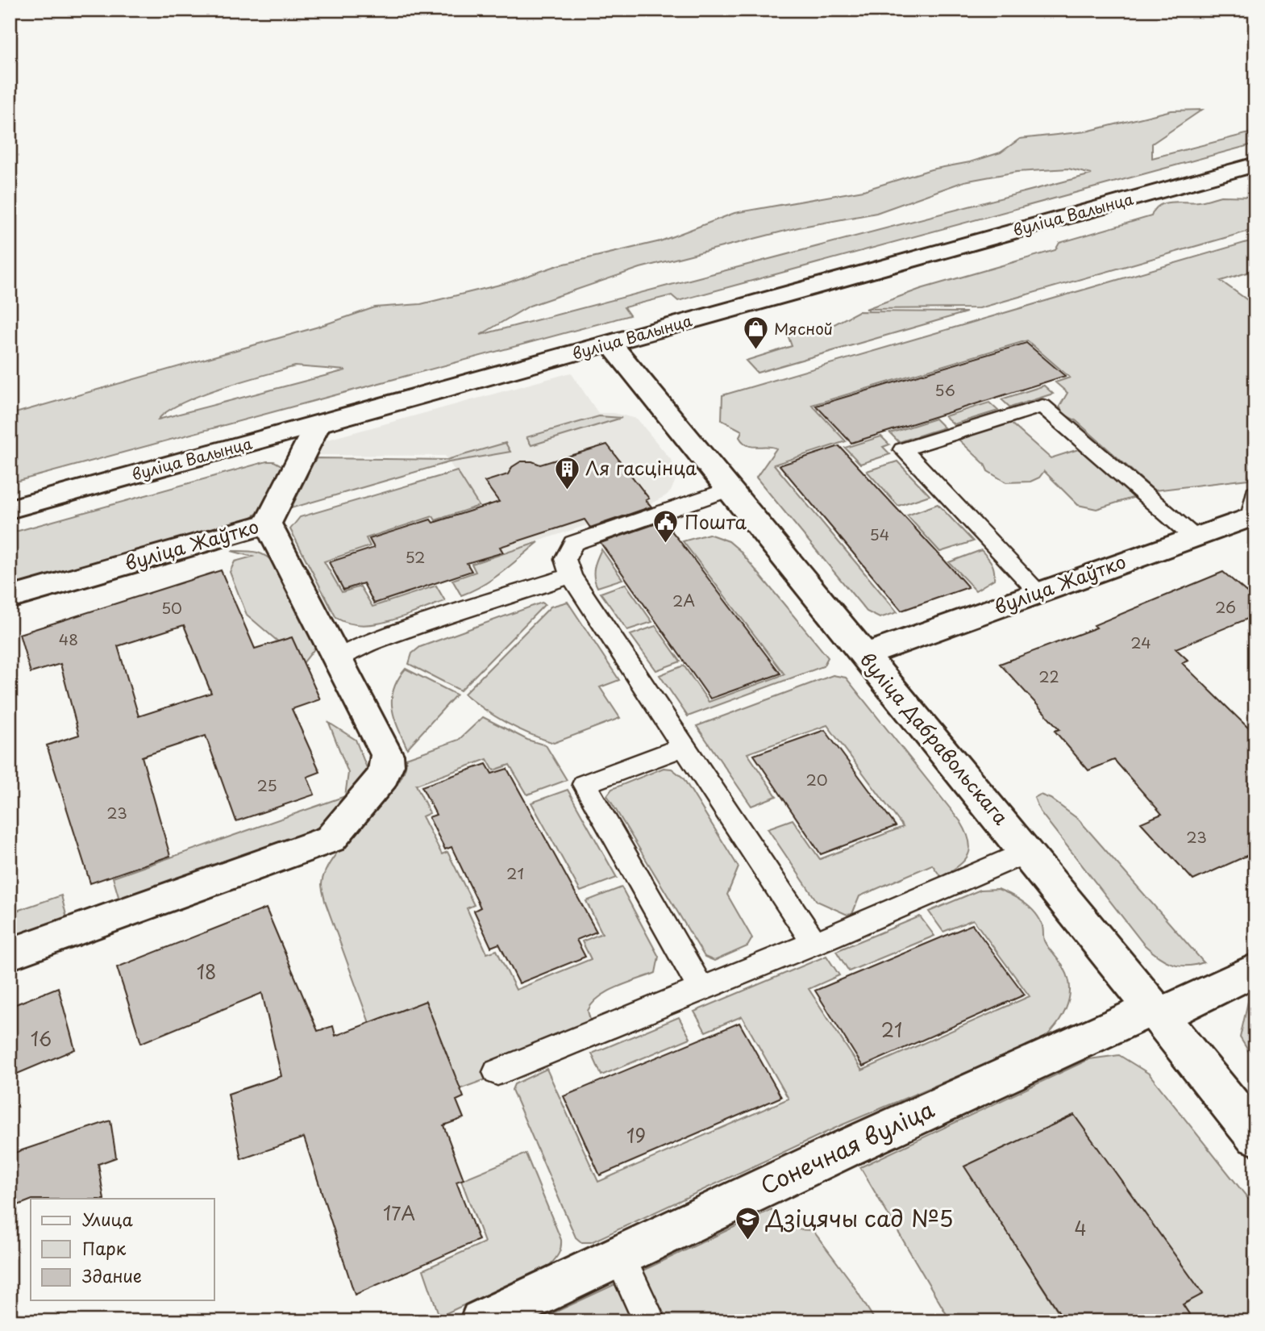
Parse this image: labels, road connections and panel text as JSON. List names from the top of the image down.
{
  "streets": {
    "street": [
      "вуліца Валынца",
      "вуліца Жаўтко",
      "вуліца Дабравольскага",
      "Сонечная вуліца"
    ]
  },
  "crossings": [
    ["вуліца Валынца", "вуліца Жаўтко"],
    ["вуліца Валынца", "вуліца Дабравольскага"],
    ["вуліца Жаўтко", "вуліца Дабравольскага"],
    ["вуліца Дабравольскага", "Сонечная вуліца"]
  ],
  "places": {
    "shop": ["Мясной"],
    "building": ["Ля гасцінца"],
    "public building": ["Пошта"],
    "school or university": ["Дзіцячы сад №5"]
  },
  "house_numbers": [
    "56",
    "54",
    "52",
    "2А",
    "26",
    "50",
    "48",
    "24",
    "22",
    "20",
    "25",
    "23",
    "23",
    "21",
    "18",
    "21",
    "16",
    "19",
    "17А",
    "4"
  ],
  "legend": ["Улица", "Парк", "Здание"]
}
